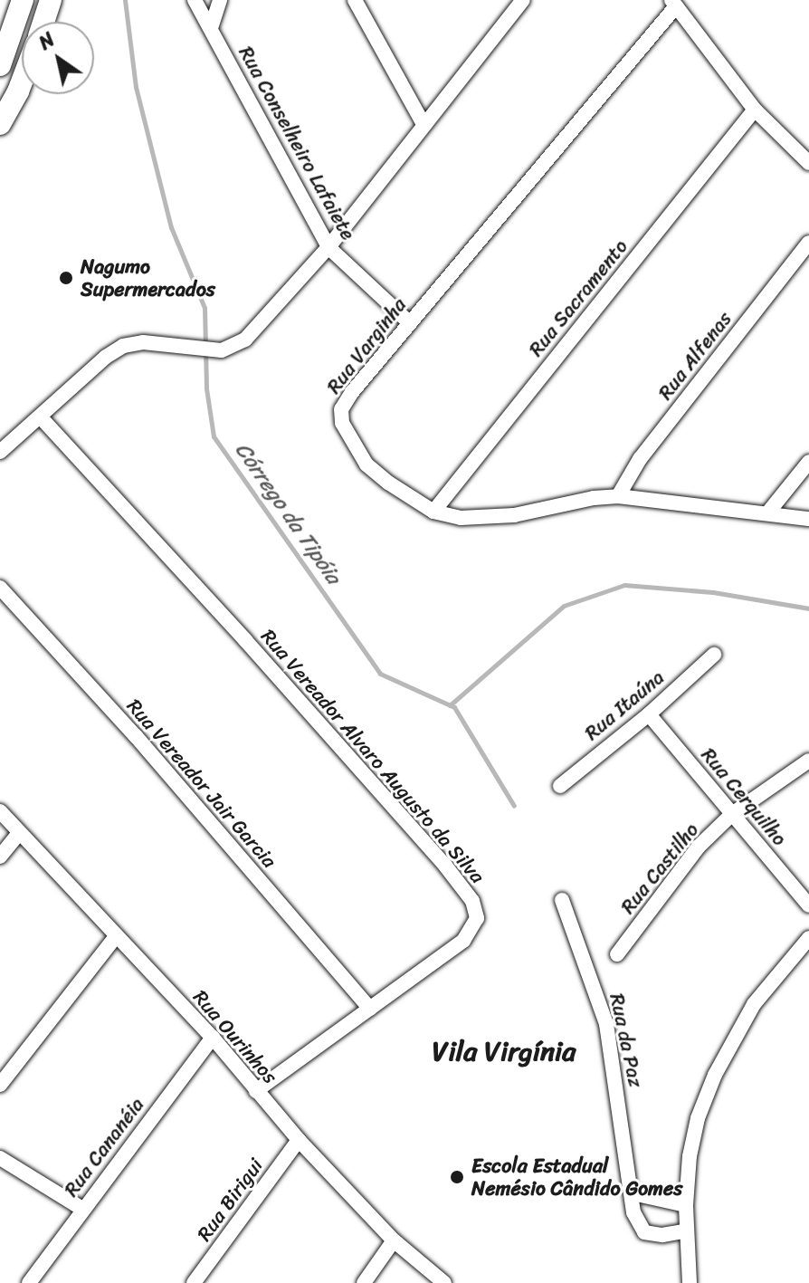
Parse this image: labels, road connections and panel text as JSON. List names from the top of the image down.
{
  "streets": {
    "street": [
      "Rua Conselheiro Lafaiete",
      "Rua Sacramento",
      "Rua Varginha",
      "Rua Alfenas",
      "Rua Itaúna",
      "Rua Vereador Alvaro Augusto da Silva",
      "Rua Vereador Jair Garcia",
      "Rua Cerquilho",
      "Rua Castilho",
      "Rua Ourinhos",
      "Rua da Paz",
      "Rua Cananéia",
      "Rua Birigui"
    ]
  },
  "crossings": [
    ["Rua Conselheiro Lafaiete", "Rua Varginha"],
    ["Rua Sacramento", "Rua Varginha"],
    ["Rua Varginha", "Rua Alfenas"],
    ["Rua Itaúna", "Rua Cerquilho"],
    ["Rua Vereador Alvaro Augusto da Silva", "Rua Vereador Jair Garcia"],
    ["Rua Vereador Alvaro Augusto da Silva", "Rua Ourinhos"],
    ["Rua Cerquilho", "Rua Castilho"],
    ["Rua Ourinhos", "Rua Cananéia"],
    ["Rua Ourinhos", "Rua Birigui"]
  ],
  "districts": ["Vila Virgínia"],
  "water": ["Córrego da Tipóia"],
  "places": ["Nagumo Supermercados", "Escola Estadual Nemésio Cândido Gomes"],
  "north": "top left"
}
